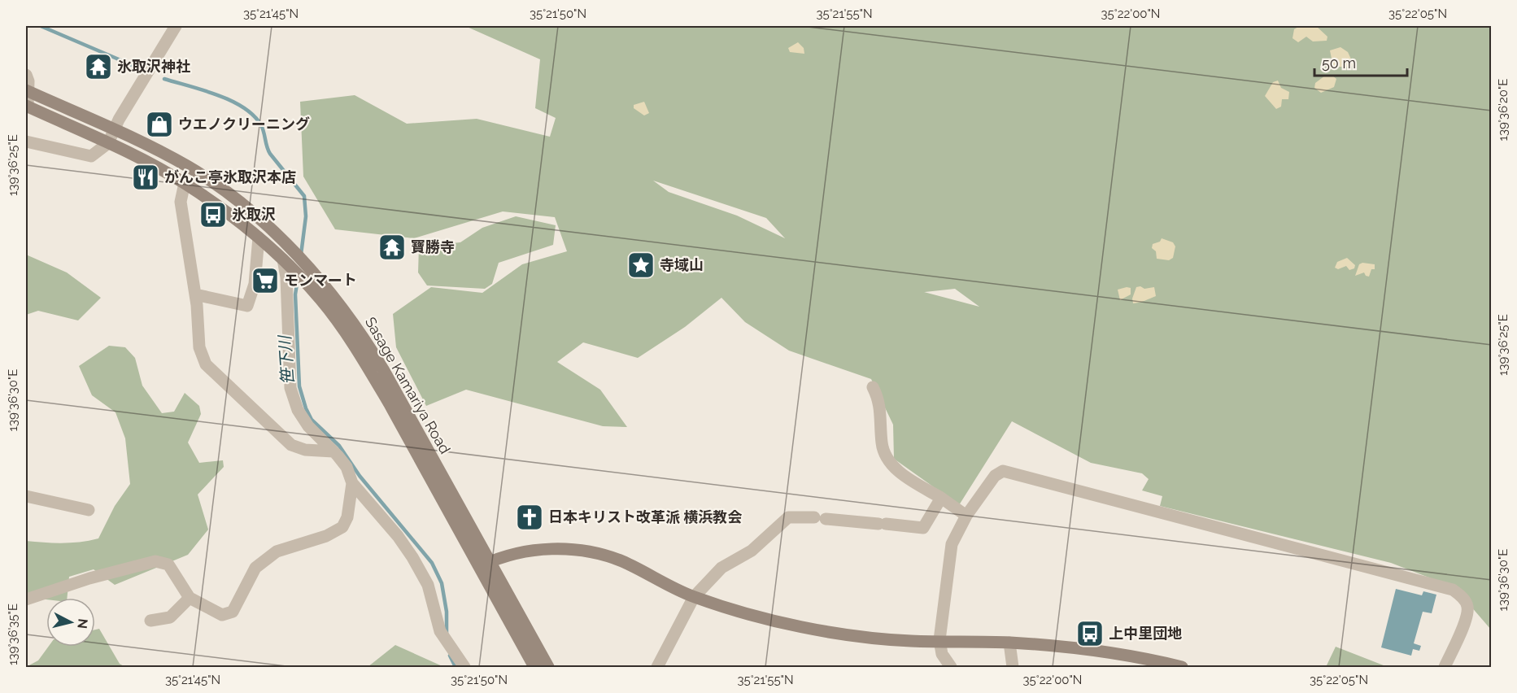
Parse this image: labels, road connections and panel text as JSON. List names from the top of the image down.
{
  "streets": {
    "street": ["Sasage Kamariya Road"]
  },
  "water": ["笹下川"],
  "places": {
    "temple": ["氷取沢神社", "寶勝寺"],
    "shop": ["ウエノクリーニング"],
    "restaurant": ["がんこ亭氷取沢本店"],
    "bus stop": ["氷取沢", "上中里団地"],
    "place": ["寺域山"],
    "supermarket": ["モンマート"],
    "church": ["日本キリスト改革派 横浜教会"]
  },
  "scale_bar": "50 m",
  "north": "right",
  "coordinates": [
    "35°21'45\"N",
    "35°21'50\"N",
    "35°21'55\"N",
    "35°22'00\"N",
    "35°22'05\"N",
    "139°36'20\"E",
    "139°36'25\"E",
    "139°36'30\"E",
    "139°36'35\"E"
  ]
}
